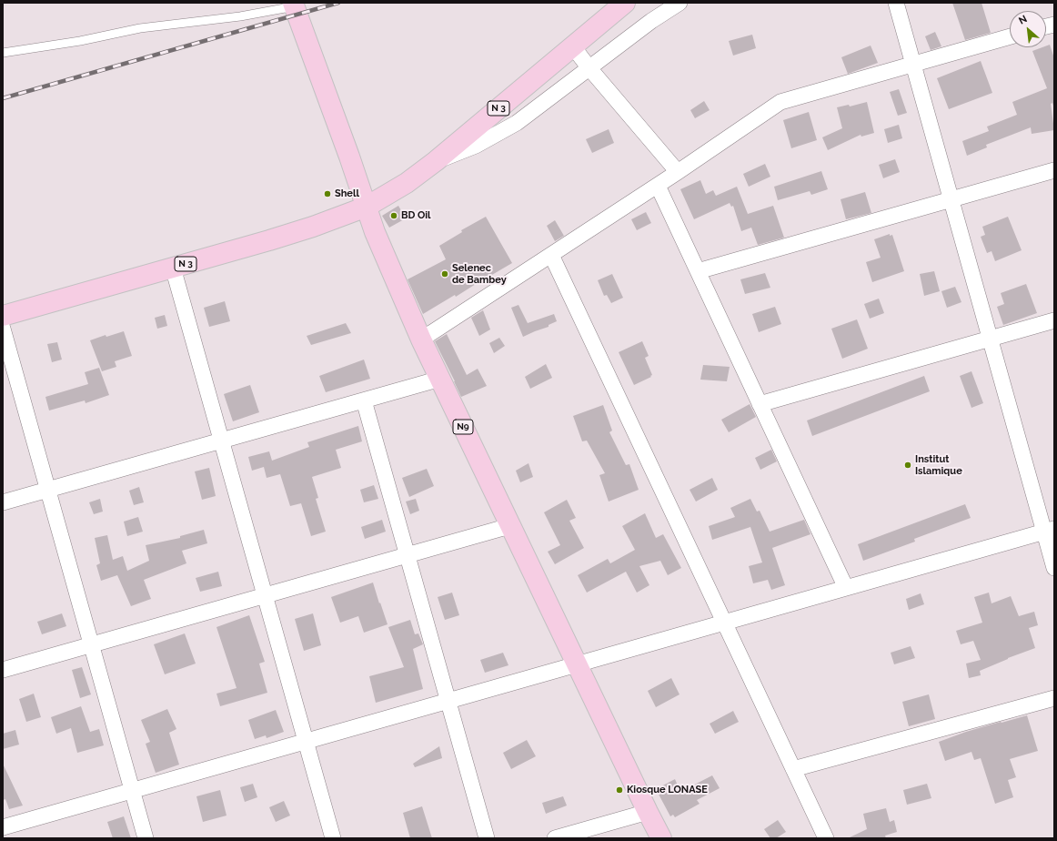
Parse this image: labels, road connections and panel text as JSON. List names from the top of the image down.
{
  "streets": {
    "main road": ["N 3", "N9"]
  },
  "crossings": [
    ["N 3", "N9"]
  ],
  "places": [
    "Shell",
    "BD Oil",
    "Selenec de Bambey",
    "Institut Islamique",
    "Kiosque LONASE"
  ],
  "north": "top left"
}
